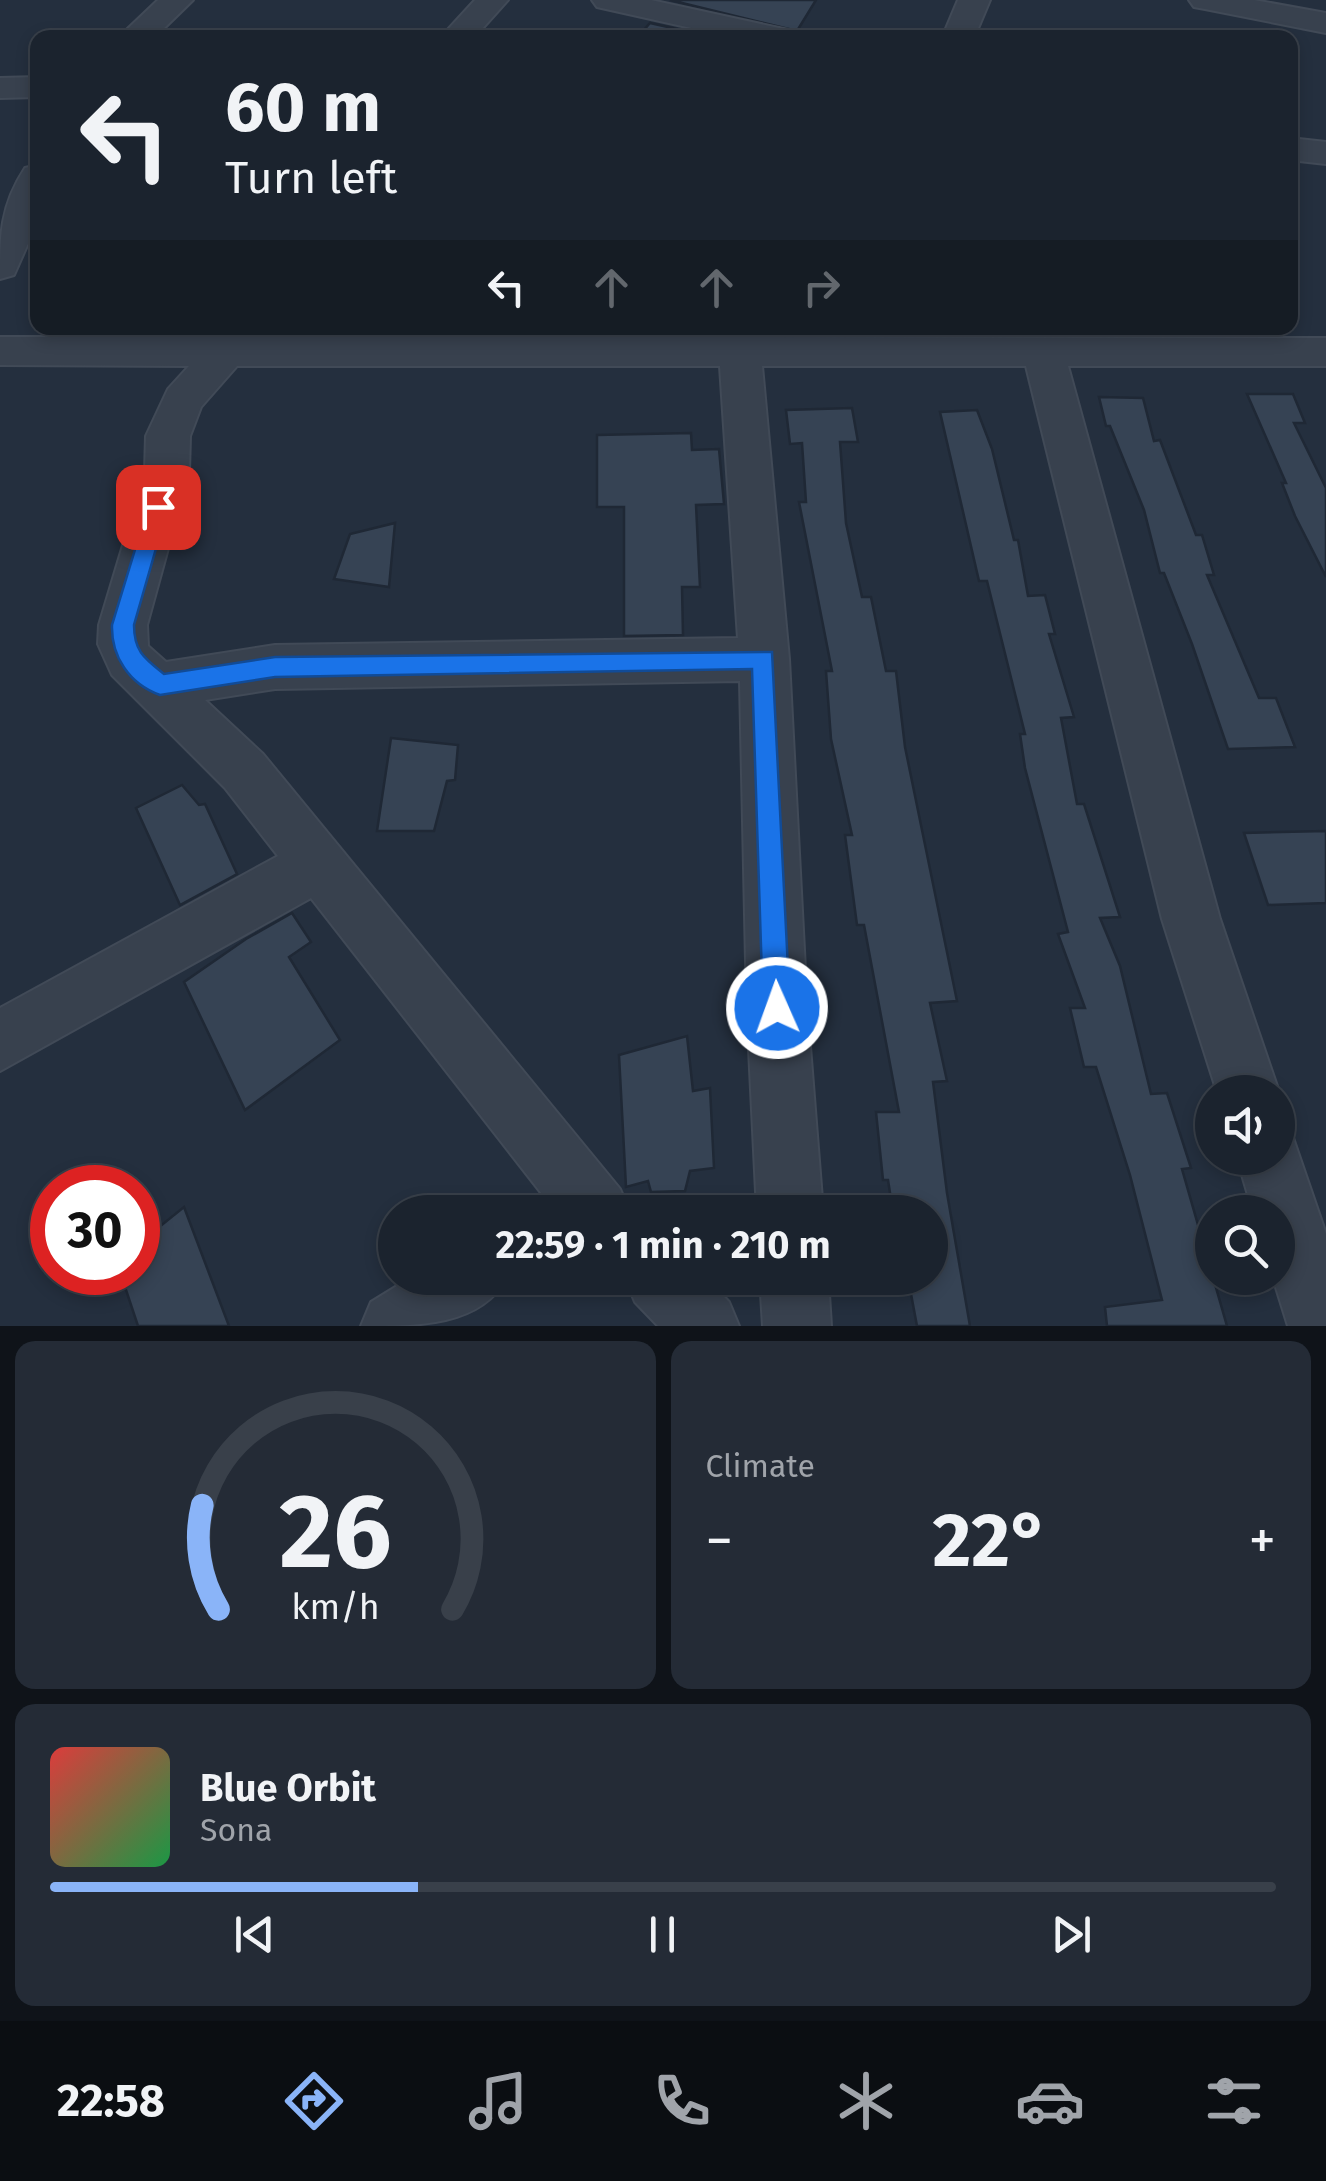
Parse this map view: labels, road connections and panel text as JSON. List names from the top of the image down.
{
  "page": {
    "turn": ["60 m", "Turn left"],
    "limit": "30",
    "trip": "22:59 · 1 min · 210 m",
    "tile": "Climate",
    "heat": ["−", "22°", "+"],
    "song": ["Blue Orbit", "Sona"],
    "tabs": "22:58",
    "gauge": ["26", "km/h"]
  }
}
